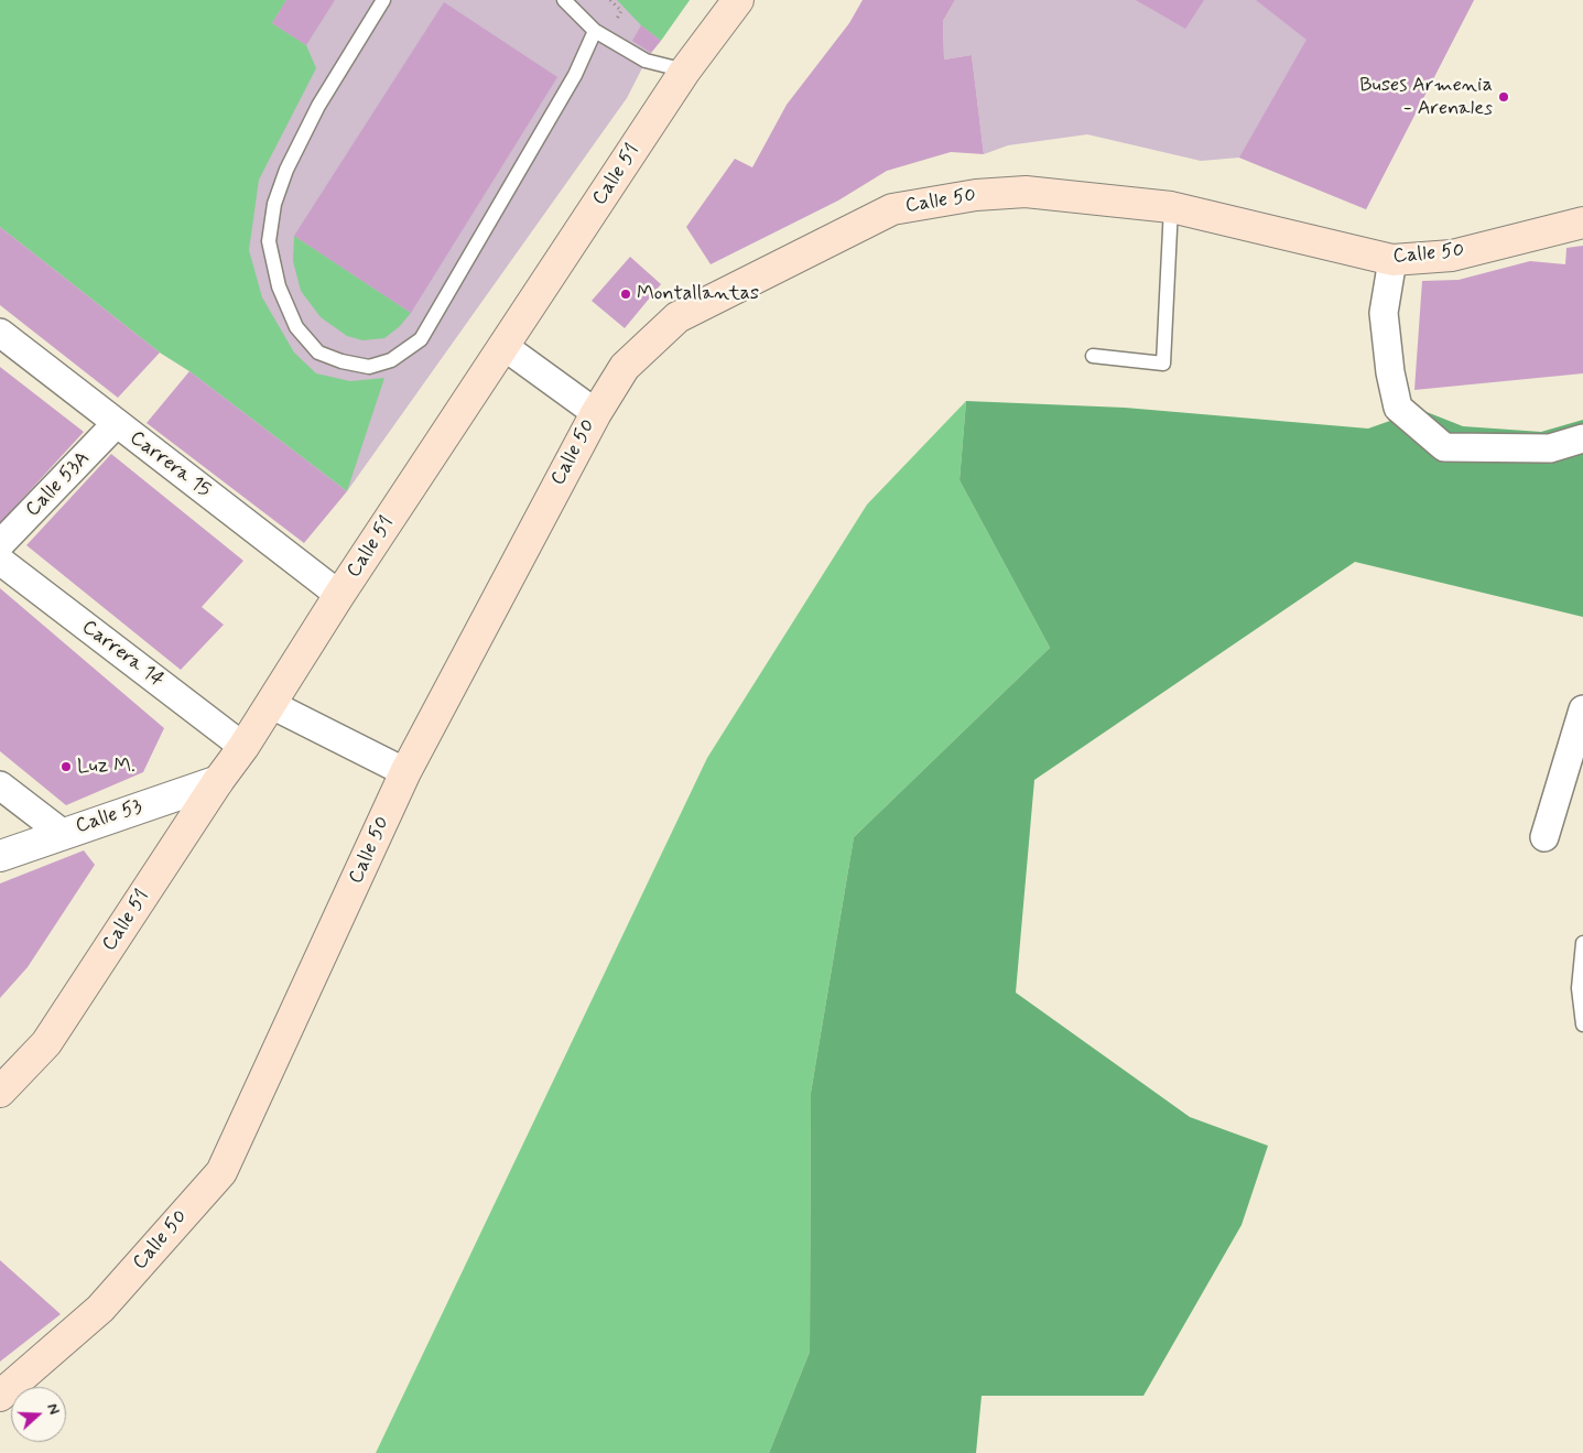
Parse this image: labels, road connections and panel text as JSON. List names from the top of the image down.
{
  "streets": {
    "main road": ["Calle 51", "Calle 50"],
    "street": [
      "Carrera 15",
      "Calle 53A",
      "Carrera 14",
      "Calle 53"
    ]
  },
  "crossings": [
    ["Calle 51", "Carrera 15"],
    ["Calle 51", "Carrera 14"],
    ["Calle 51", "Calle 53"],
    ["Carrera 15", "Calle 53A"]
  ],
  "places": ["Buses Armenia - Arenales", "Montallantas", "Luz M."],
  "north": "right"
}
